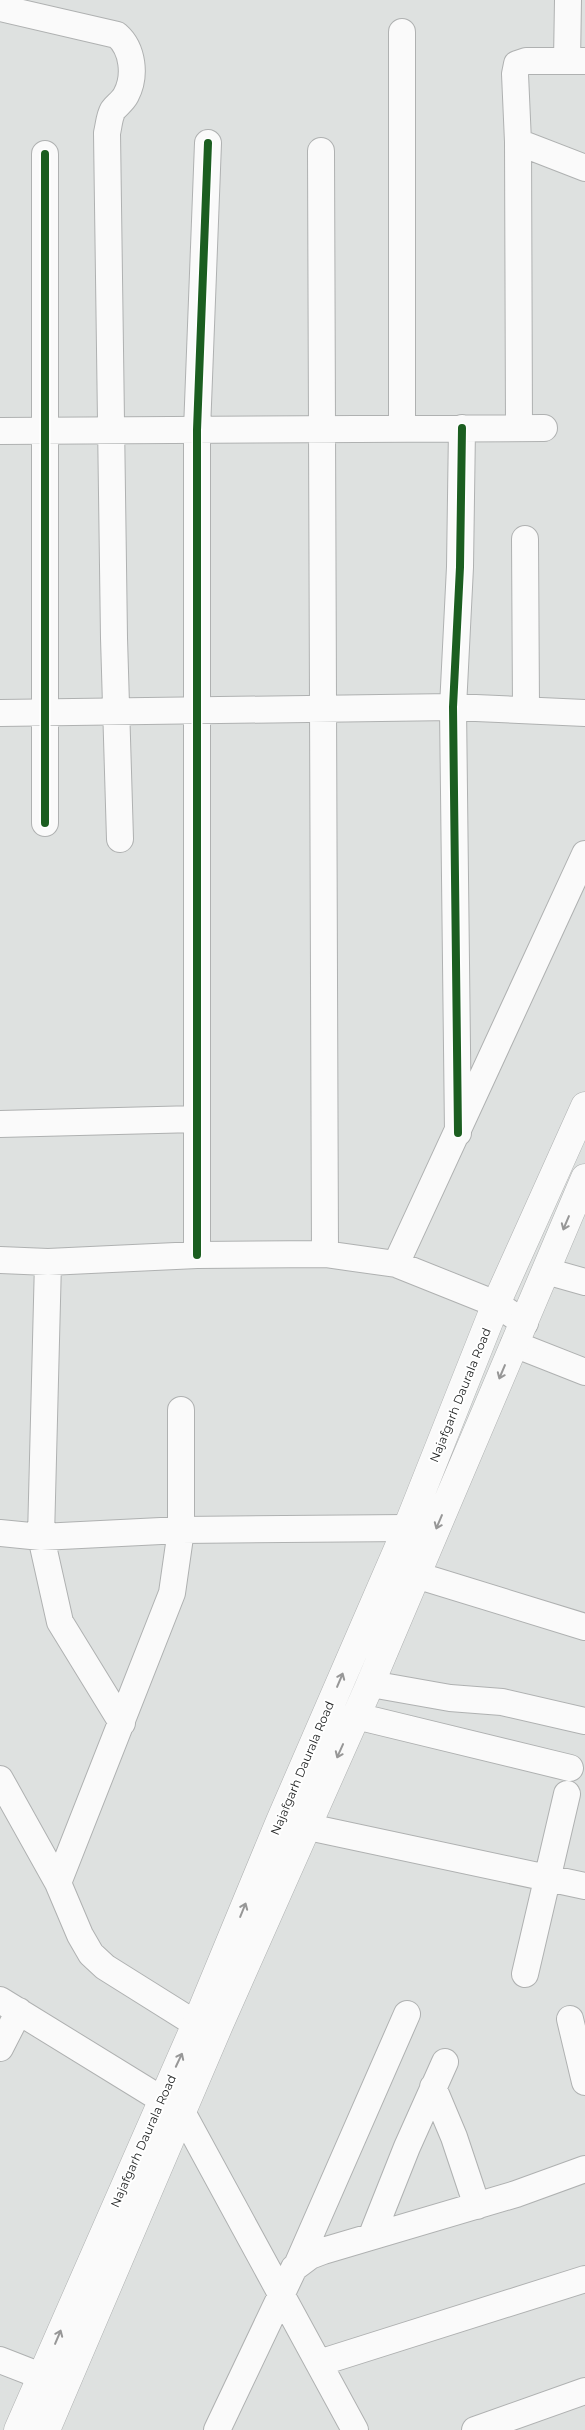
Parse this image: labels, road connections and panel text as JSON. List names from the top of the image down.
{
  "streets": {
    "main road": ["Najafgarh Daurala Road"]
  }
}
